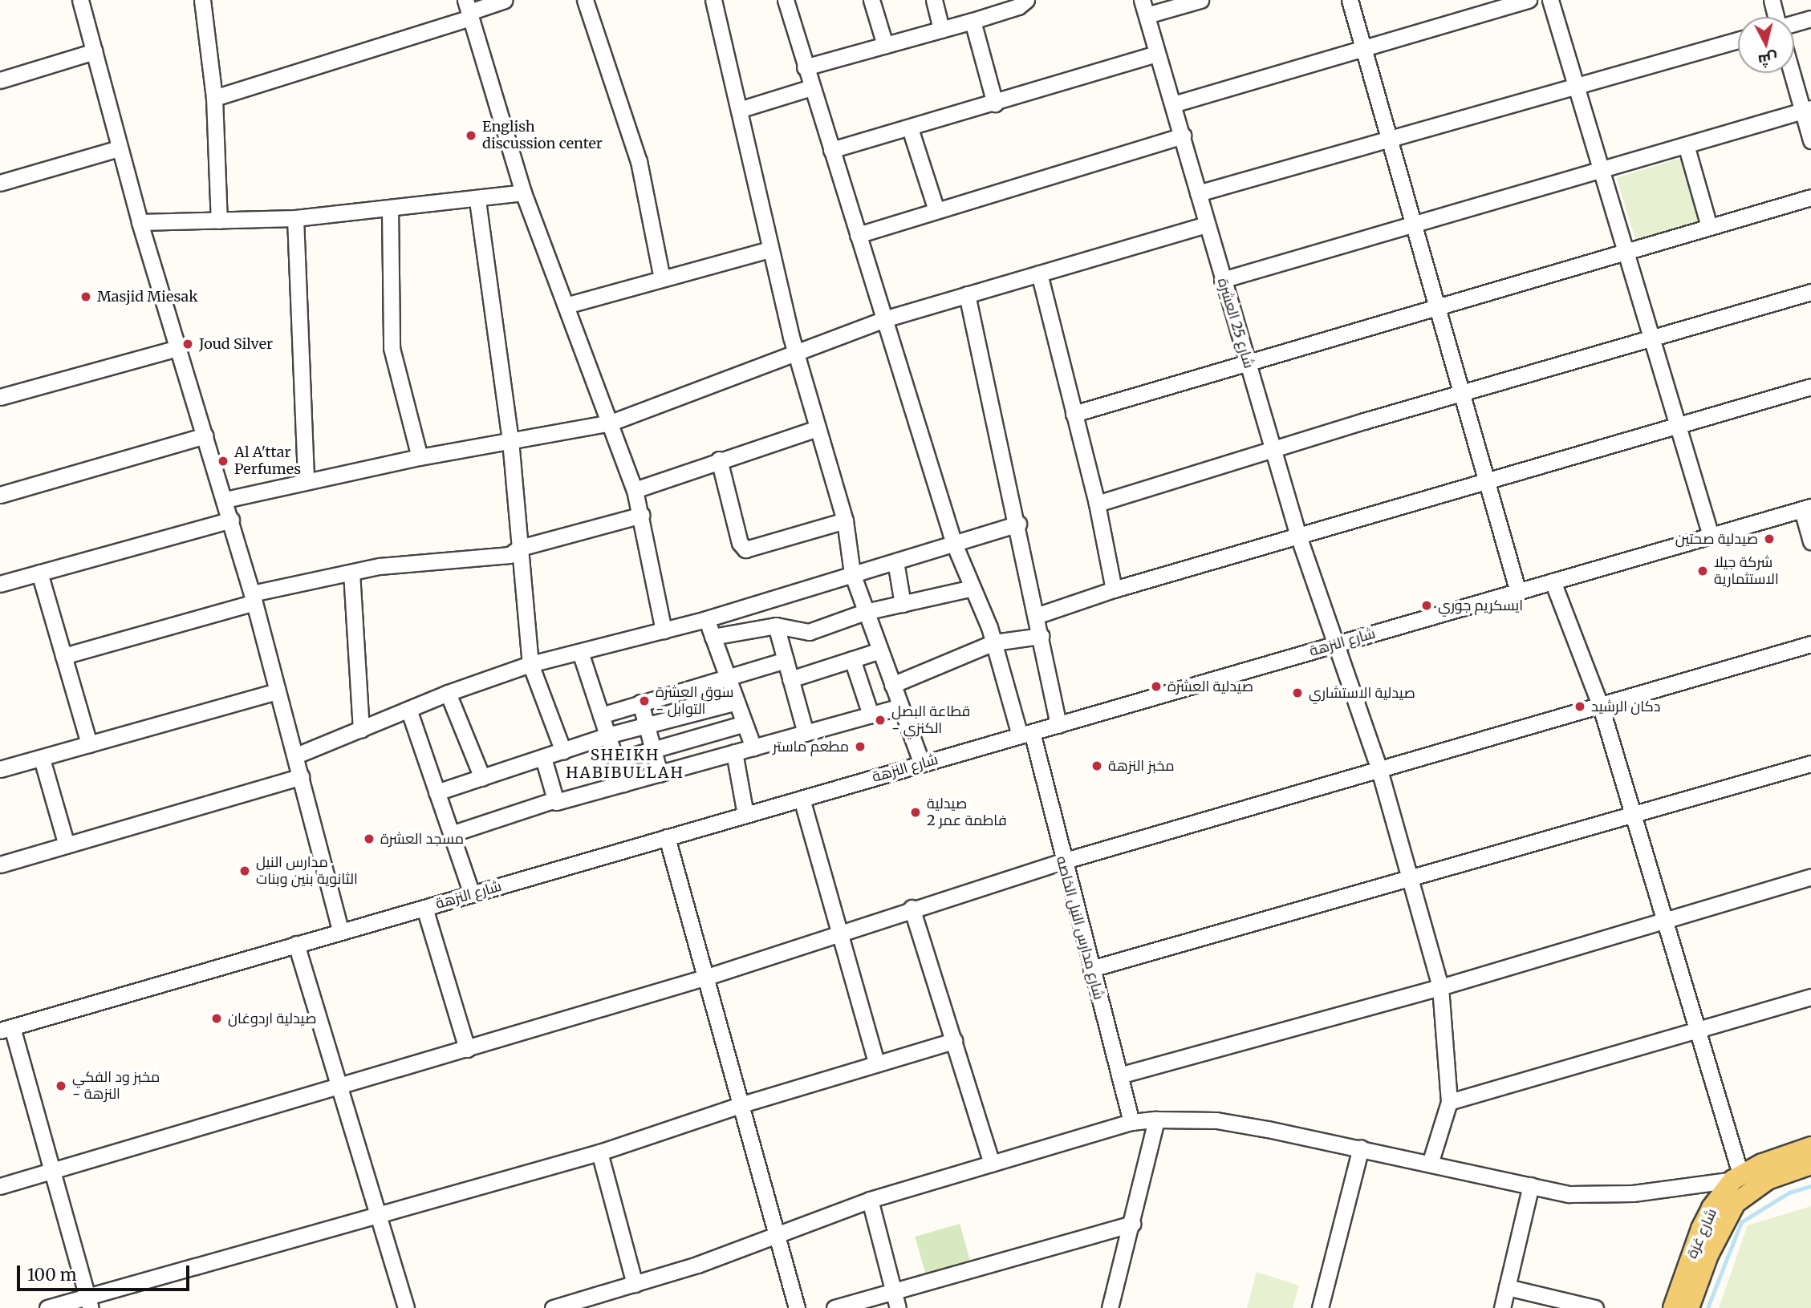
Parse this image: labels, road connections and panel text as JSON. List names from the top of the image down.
{
  "streets": {
    "main road": ["شارع غزة"],
    "street": ["شارع 25 العشرة", "شارع النزهة", "شارع مدارس النيل الخاصه"]
  },
  "crossings": [
    ["شارع 25 العشرة", "شارع النزهة"],
    ["شارع النزهة", "شارع مدارس النيل الخاصه"]
  ],
  "districts": ["SHEIKH HABIBULLAH"],
  "places": [
    "English discussion center",
    "Masjid Miesak",
    "Joud Silver",
    "Al A'ttar Perfumes",
    "صيدلية صحتين",
    "شركة جيلا الاستثمارية",
    "ايسكريم جوري",
    "صيدلية العشرة",
    "صيدلية الاستشاري",
    "سوق العشرة - التوابل",
    "دكان الرشيد",
    "قطاعة البصل - الكنزي",
    "مطعم ماستر",
    "مخبز النزهة",
    "صيدلية فاطمة عمر 2",
    "مسجد العشرة",
    "مدارس النيل الثانوية بنين وبنات",
    "صيدلية اردوغان",
    "مخبز ود الفكي - النزهة"
  ],
  "scale_bar": "100 m",
  "north": "bottom"
}
